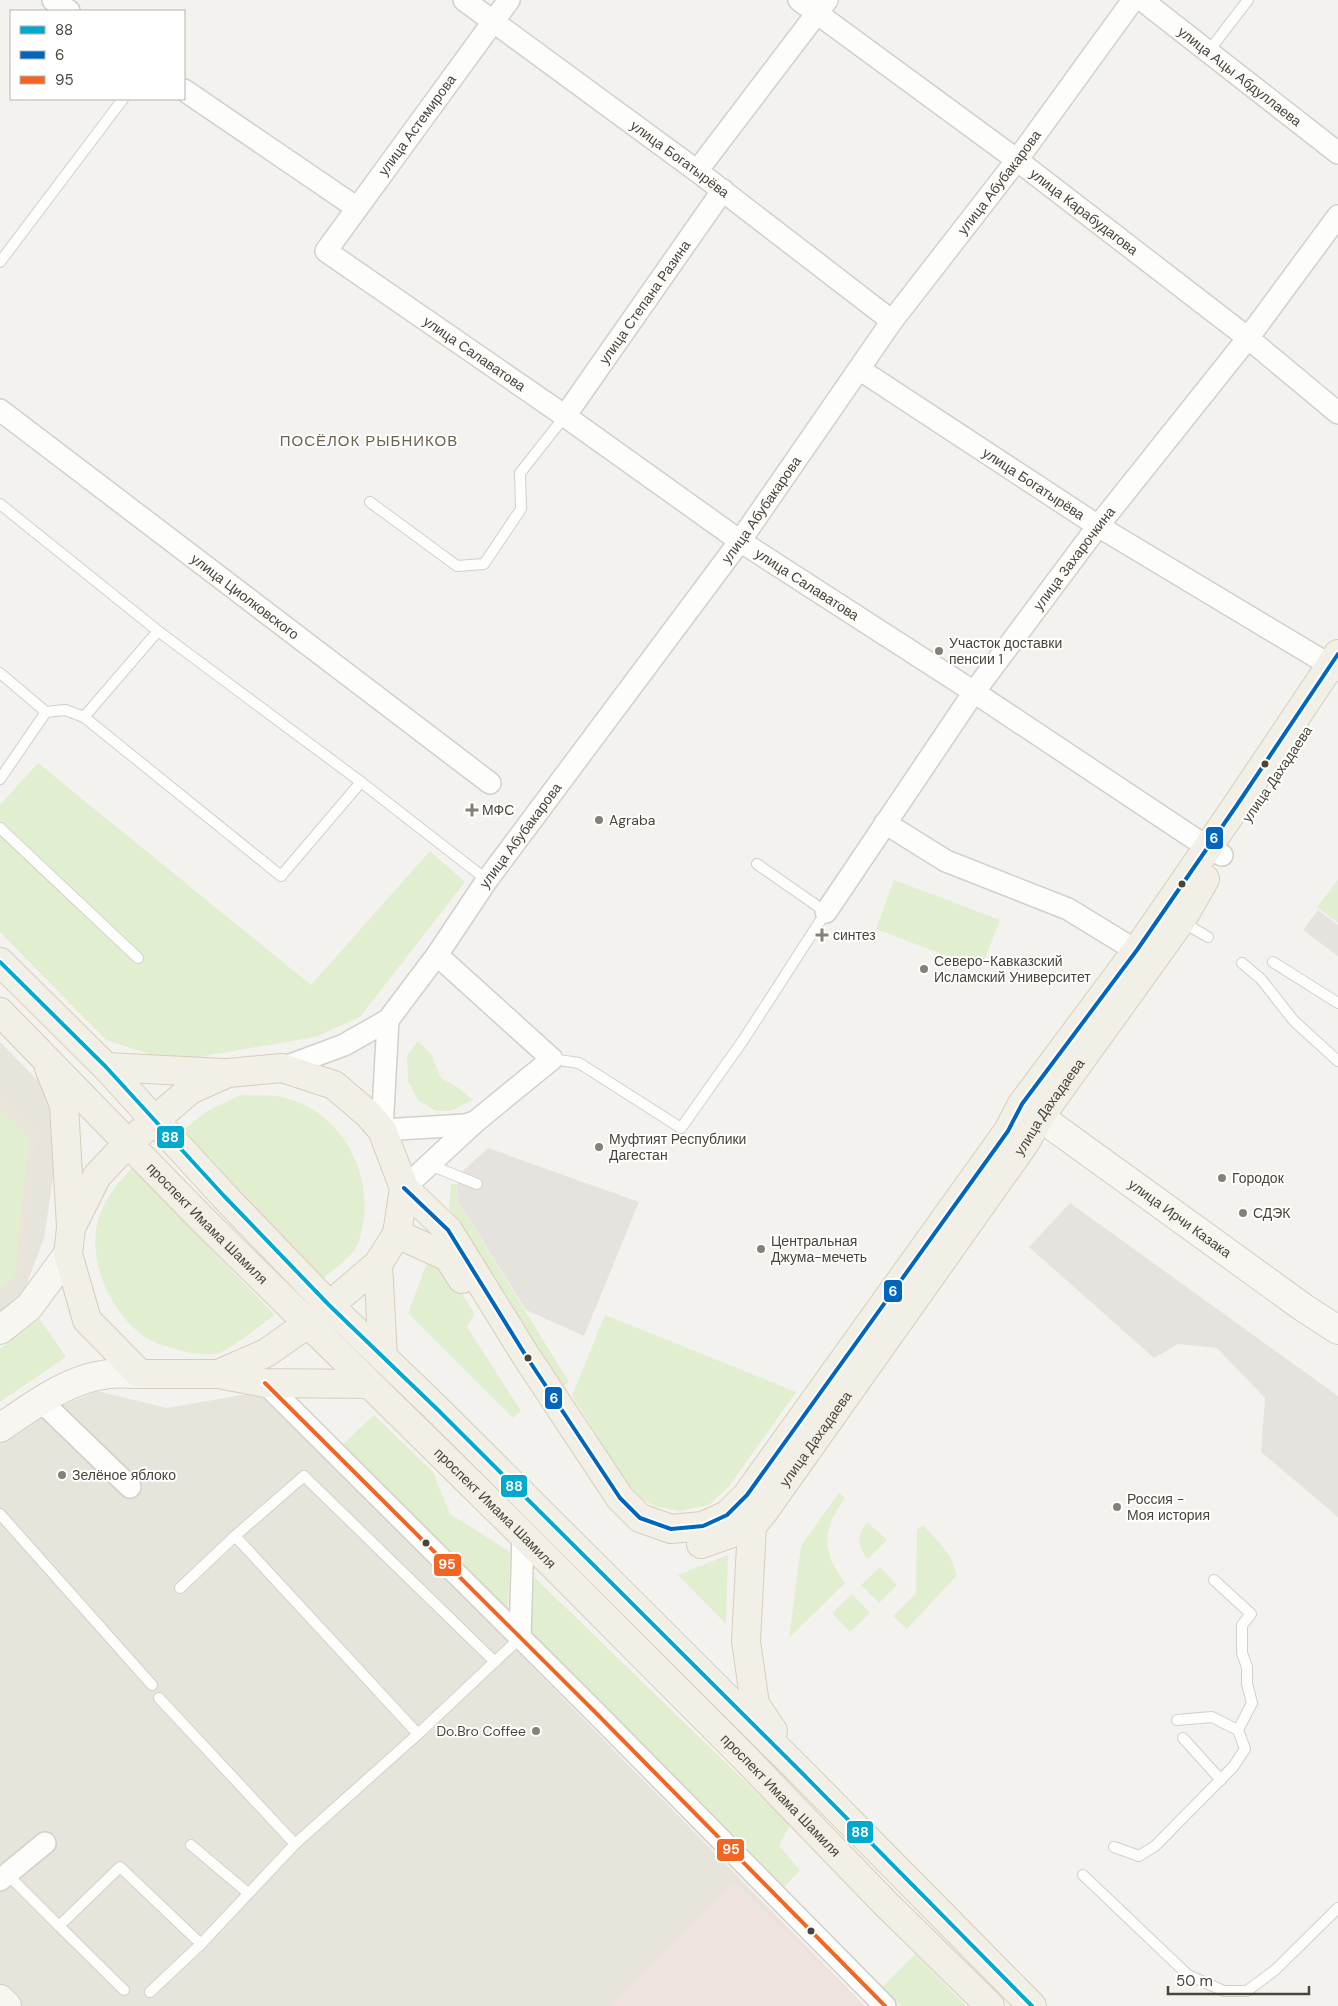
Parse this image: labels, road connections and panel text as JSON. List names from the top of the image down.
{
  "streets": {
    "main road": [
      "улица Абубакарова",
      "улица Дахадаева",
      "улица Ирчи Казака",
      "проспект Имама Шамиля"
    ],
    "street": [
      "улица Ацы Абдуллаева",
      "улица Астемирова",
      "улица Богатырёва",
      "улица Карабудагова",
      "улица Степана Разина",
      "улица Салаватова",
      "улица Захарочкина",
      "улица Циолковского"
    ]
  },
  "crossings": [
    ["улица Астемирова", "улица Богатырёва"],
    ["улица Астемирова", "улица Салаватова"],
    ["улица Богатырёва", "улица Абубакарова"],
    ["улица Богатырёва", "улица Степана Разина"],
    ["улица Богатырёва", "улица Захарочкина"],
    ["улица Богатырёва", "улица Дахадаева"],
    ["улица Абубакарова", "улица Карабудагова"],
    ["улица Абубакарова", "улица Салаватова"],
    ["улица Абубакарова", "улица Дахадаева"],
    ["улица Абубакарова", "проспект Имама Шамиля"],
    ["улица Карабудагова", "улица Захарочкина"],
    ["улица Степана Разина", "улица Салаватова"],
    ["улица Салаватова", "улица Захарочкина"],
    ["улица Салаватова", "улица Дахадаева"],
    ["улица Дахадаева", "улица Ирчи Казака"]
  ],
  "districts": ["ПОСЁЛОК РЫБНИКОВ"],
  "places": {
    "other": [
      "Участок доставки пенсии 1",
      "Agraba",
      "Северо-Кавказский Исламский Университет",
      "Муфтият Республики Дагестан",
      "Городок",
      "СДЭК",
      "Центральная Джума-мечеть",
      "Зелёное яблоко",
      "Россия - Моя история",
      "Do.Bro Coffee"
    ],
    "health": ["МФС", "синтез"]
  },
  "lines": ["transit line 6", "transit line 88", "transit line 95"],
  "legend": ["88", "6", "95"],
  "scale_bar": "50 m"
}
